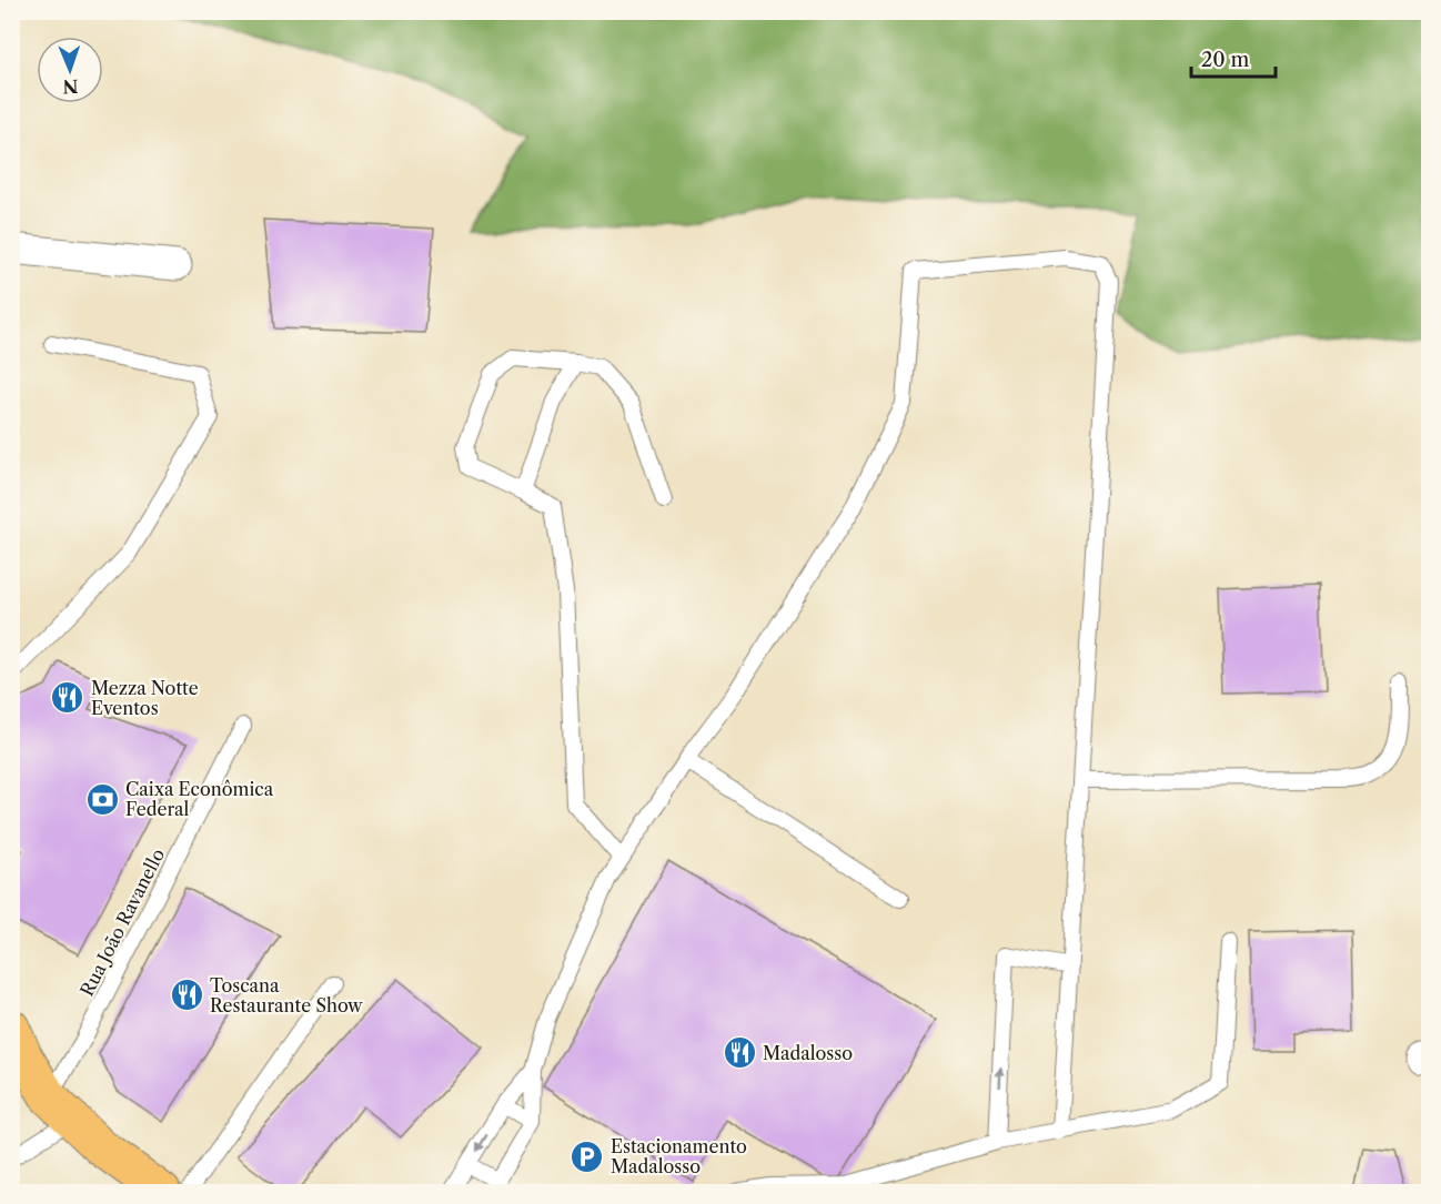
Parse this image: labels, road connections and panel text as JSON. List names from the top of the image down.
{
  "streets": {
    "lane": ["Rua João Ravanello"]
  },
  "places": {
    "restaurant": ["Mezza Notte Eventos", "Toscana Restaurante Show", "Madalosso"],
    "bank": ["Caixa Econômica Federal"],
    "parking": ["Estacionamento Madalosso"]
  },
  "scale_bar": "20 m",
  "north": "bottom"
}
